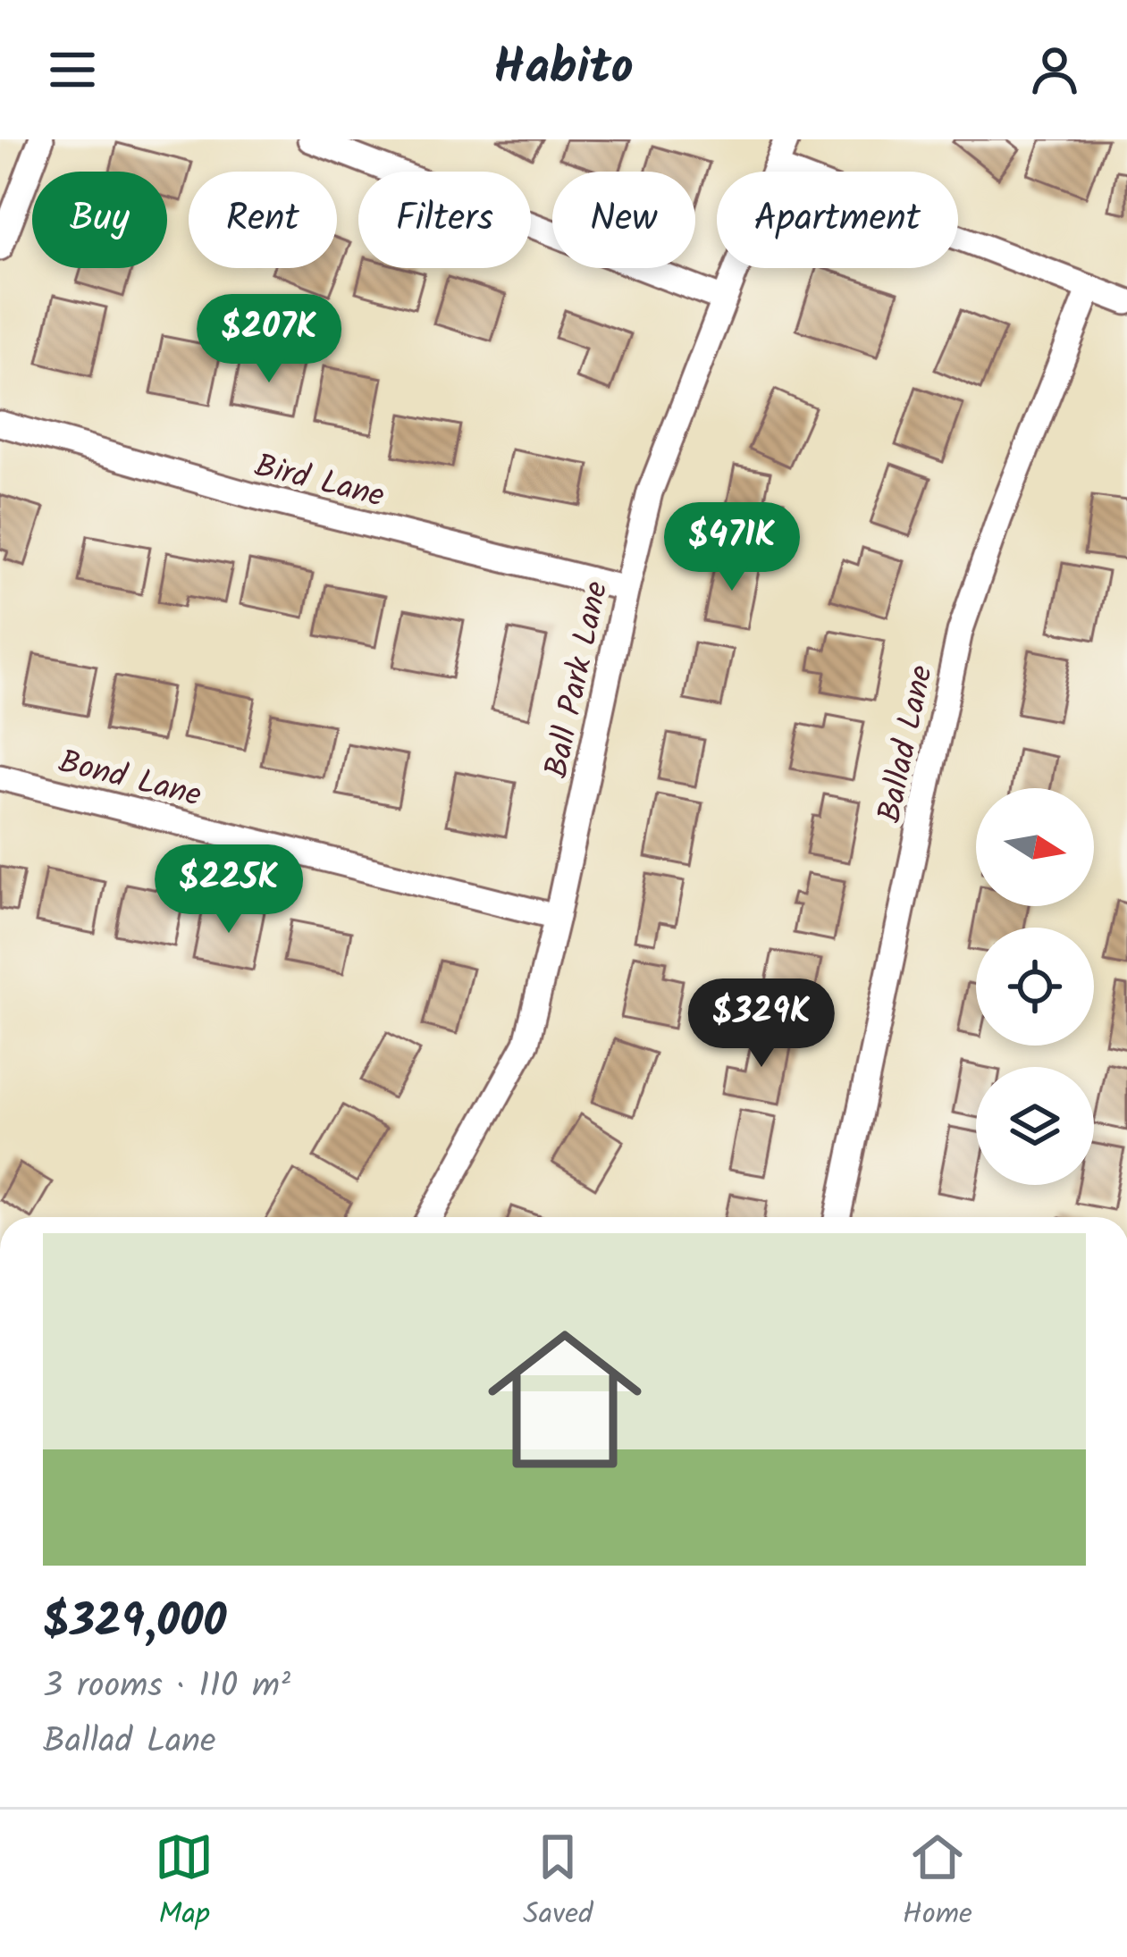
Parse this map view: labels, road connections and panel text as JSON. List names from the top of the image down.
{
  "streets": {
    "street": [
      "Bird Lane",
      "Ball Park Lane",
      "Ballad Lane",
      "Bond Lane"
    ]
  },
  "crossings": [
    ["Bird Lane", "Ball Park Lane"],
    ["Ball Park Lane", "Bond Lane"]
  ],
  "north": "right",
  "page": {
    "header": "Habito",
    "chip": [
      "Buy",
      "Rent",
      "Filters",
      "New",
      "Apartment"
    ],
    "price": [
      "$207K",
      "$471K",
      "$225K",
      "$329K"
    ],
    "list": [
      {
        "name": "$329,000",
        "note": "3 rooms · 110 m² · Ballad Lane"
      }
    ],
    "tabs": ["Map", "Saved", "Home"]
  }
}
